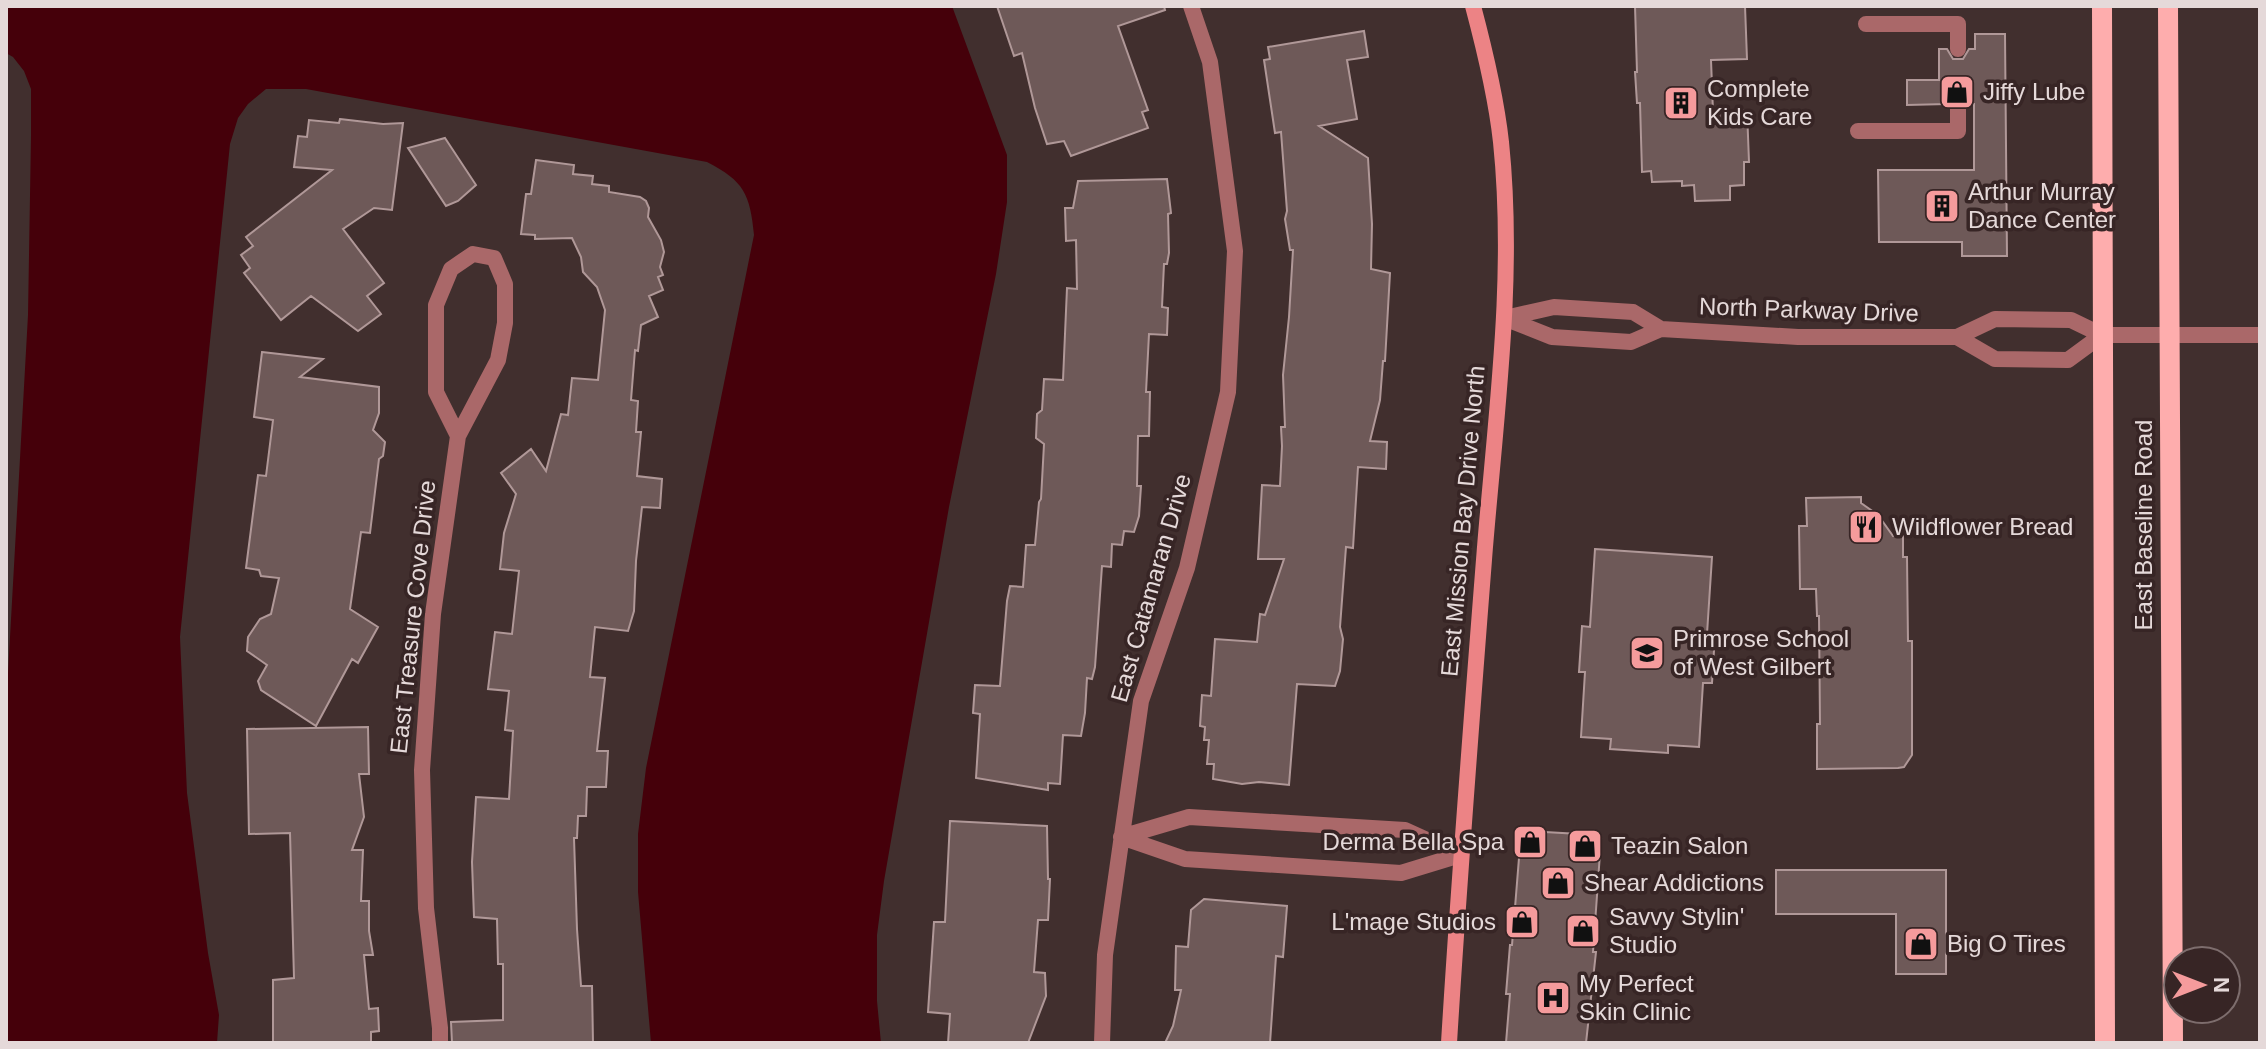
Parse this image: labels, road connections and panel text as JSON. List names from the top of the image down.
{
  "streets": {
    "main road": ["East Baseline Road"],
    "street": [
      "North Parkway Drive",
      "East Mission Bay Drive North",
      "East Catamaran Drive",
      "East Treasure Cove Drive"
    ]
  },
  "crossings": [
    ["North Parkway Drive", "East Mission Bay Drive North"],
    ["North Parkway Drive", "East Baseline Road"]
  ],
  "places": {
    "shop": [
      "Jiffy Lube",
      "Derma Bella Spa",
      "Teazin Salon",
      "Shear Addictions",
      "L'mage Studios",
      "Savvy Stylin' Studio",
      "Big O Tires"
    ],
    "building": ["Complete Kids Care", "Arthur Murray Dance Center"],
    "restaurant": ["Wildflower Bread"],
    "school or university": ["Primrose School of West Gilbert"],
    "hospital": ["My Perfect Skin Clinic"]
  },
  "north": "right"
}
